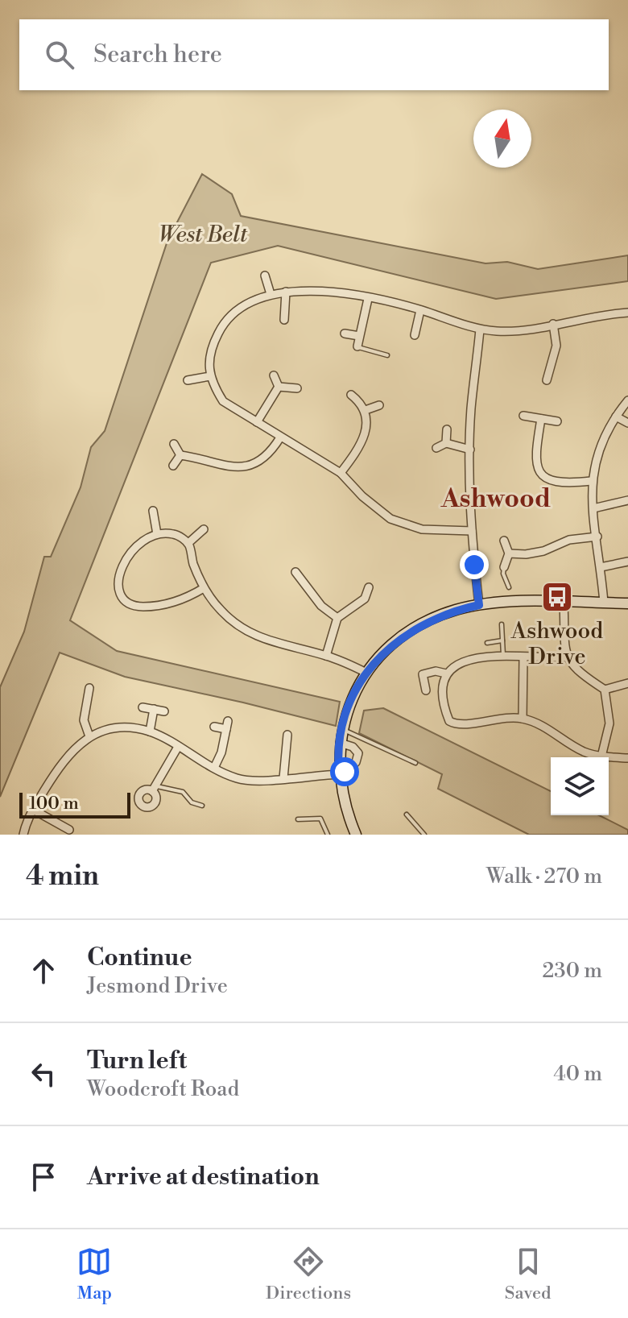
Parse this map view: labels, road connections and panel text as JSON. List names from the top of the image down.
{
  "districts": ["Ashwood"],
  "parks": ["West Belt"],
  "places": {
    "bus stop": ["Ashwood Drive"]
  },
  "scale_bar": "100 m",
  "north": "top",
  "page": {
    "search": "Search here",
    "scale": "100 m",
    "heading": ["4 min", "Walk · 270 m"],
    "list": [
      ["Continue", "Jesmond Drive", "230 m"],
      ["Turn left", "Woodcroft Road", "40 m"],
      "Arrive at destination"
    ],
    "nav": ["Map", "Directions", "Saved"]
  }
}
